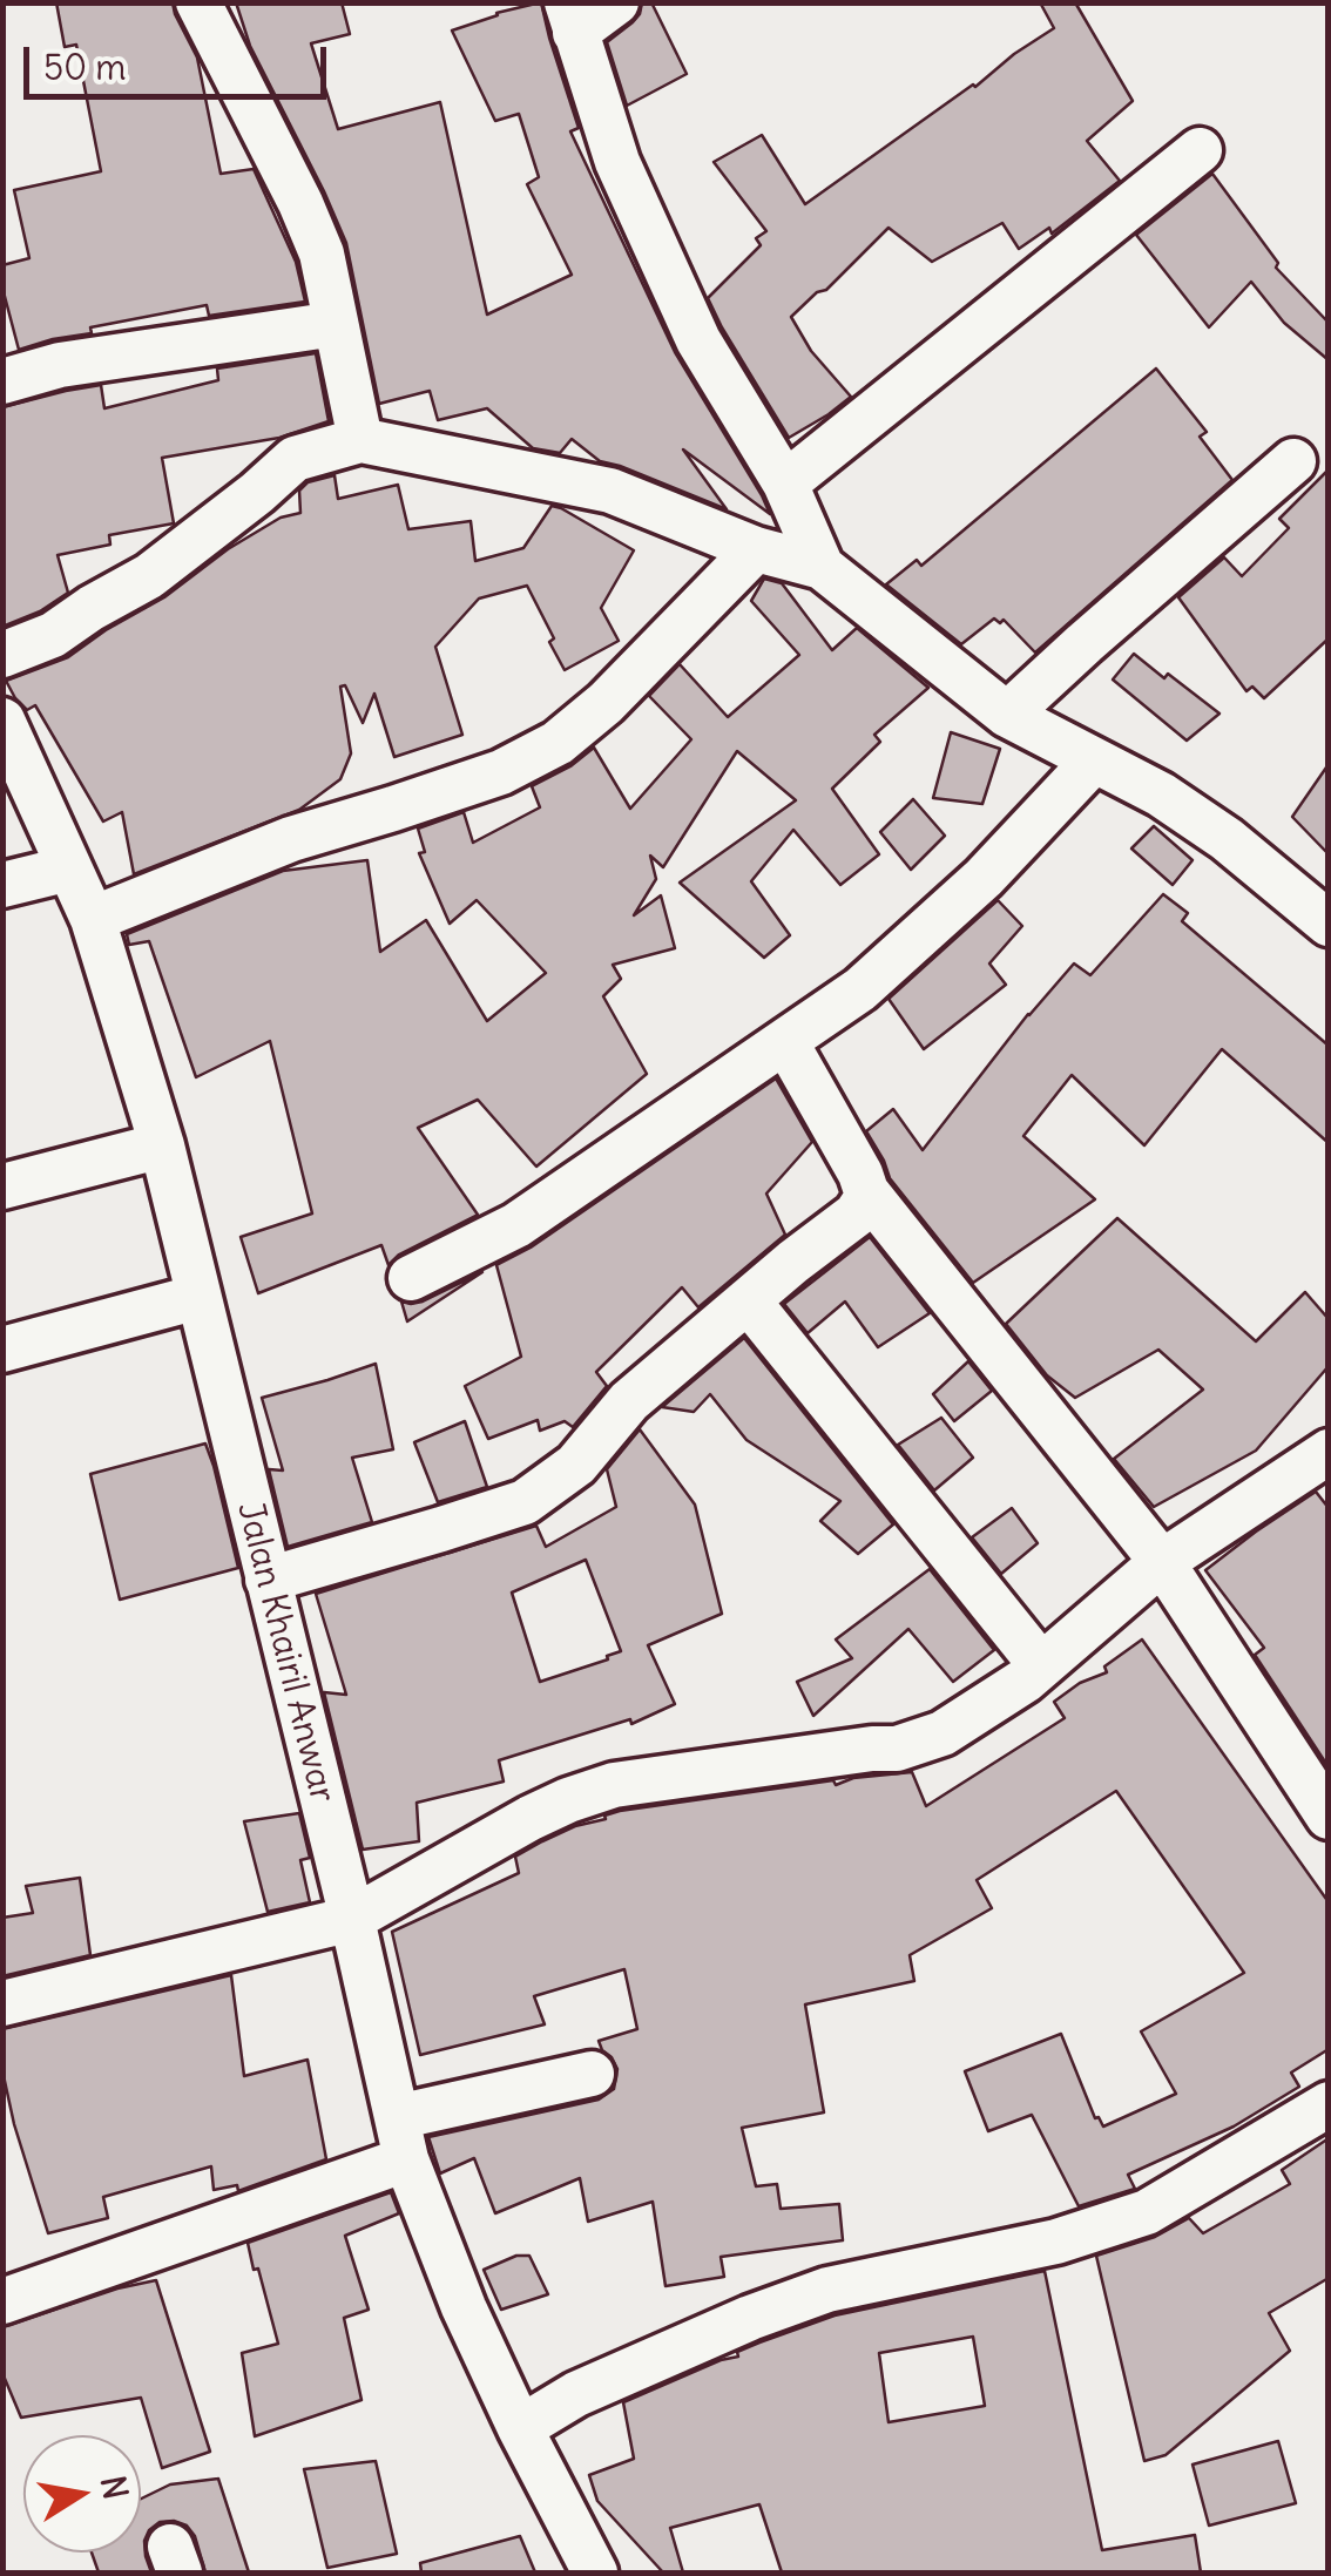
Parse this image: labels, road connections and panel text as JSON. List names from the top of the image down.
{
  "streets": {
    "street": ["Jalan Khairil Anwar"]
  },
  "scale_bar": "50 m",
  "north": "right"
}
